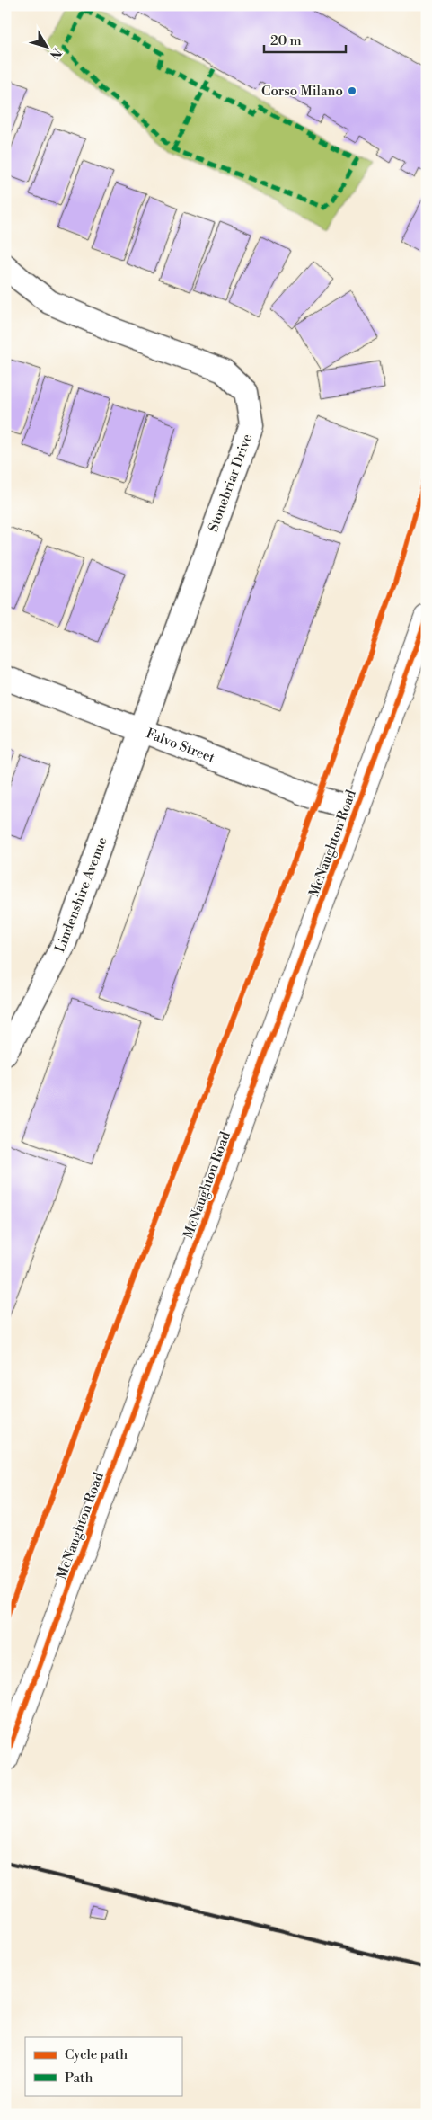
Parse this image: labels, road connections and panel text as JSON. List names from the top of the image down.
{
  "streets": {
    "street": [
      "Stonebriar Drive",
      "Falvo Street",
      "McNaughton Road",
      "Lindenshire Avenue"
    ]
  },
  "crossings": [
    ["Stonebriar Drive", "Falvo Street"],
    ["Stonebriar Drive", "Lindenshire Avenue"],
    ["Falvo Street", "McNaughton Road"],
    ["Falvo Street", "Lindenshire Avenue"]
  ],
  "places": ["Corso Milano"],
  "legend": ["Cycle path", "Path"],
  "scale_bar": "20 m",
  "north": "bottom right"
}
